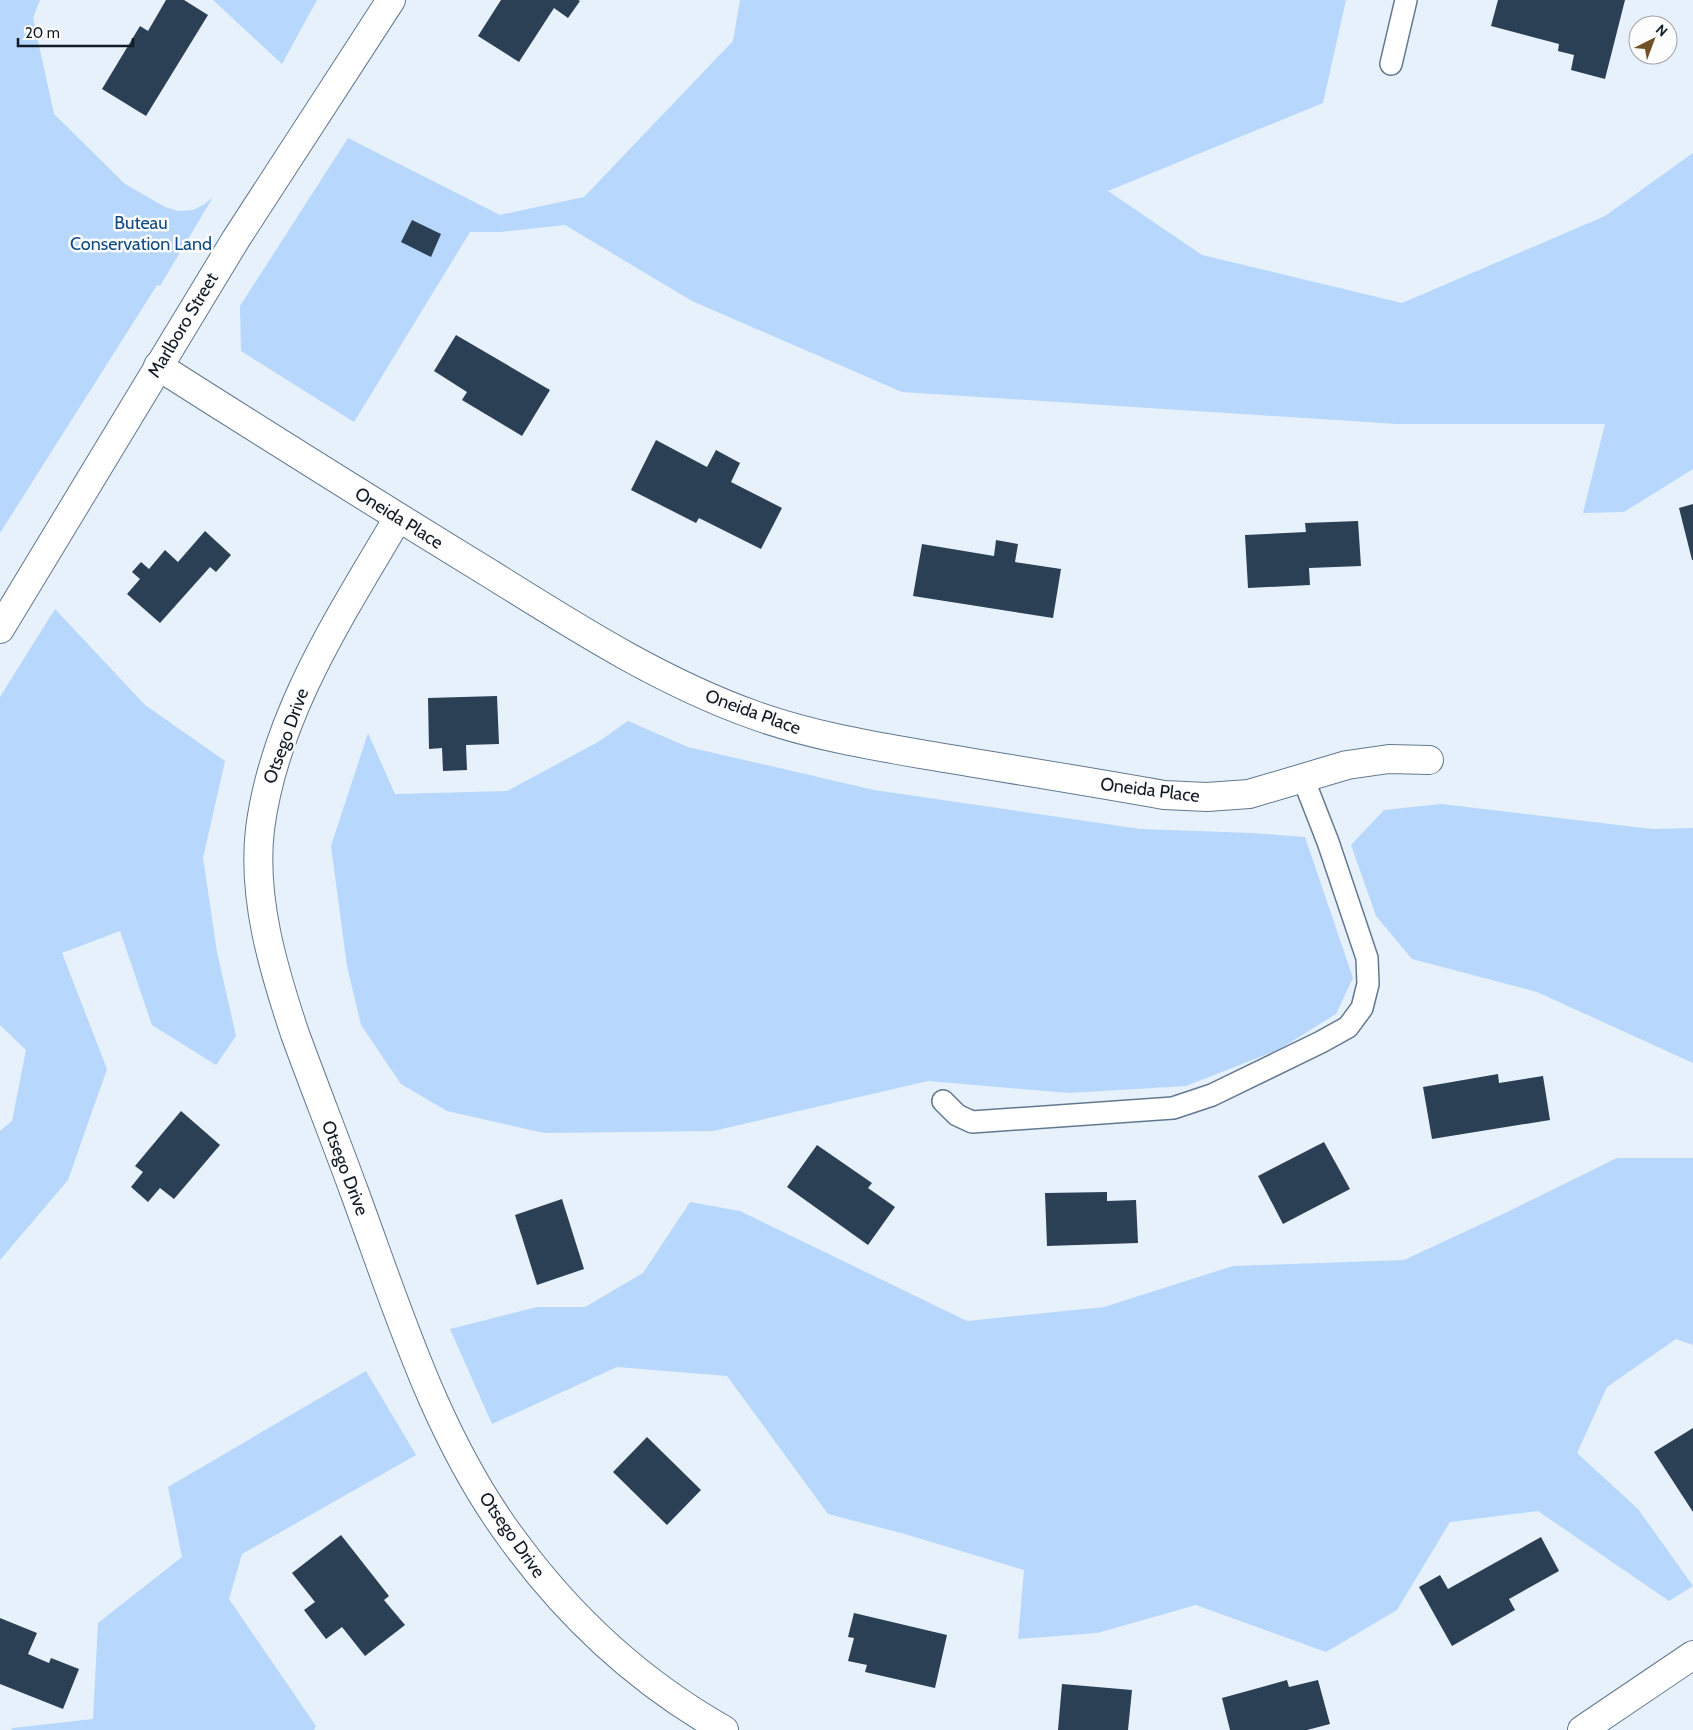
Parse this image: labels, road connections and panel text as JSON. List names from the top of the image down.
{
  "streets": {
    "street": ["Marlboro Street", "Oneida Place", "Otsego Drive"]
  },
  "crossings": [
    ["Marlboro Street", "Oneida Place"],
    ["Oneida Place", "Otsego Drive"]
  ],
  "parks": ["Buteau Conservation Land"],
  "scale_bar": "20 m",
  "north": "top right"
}
